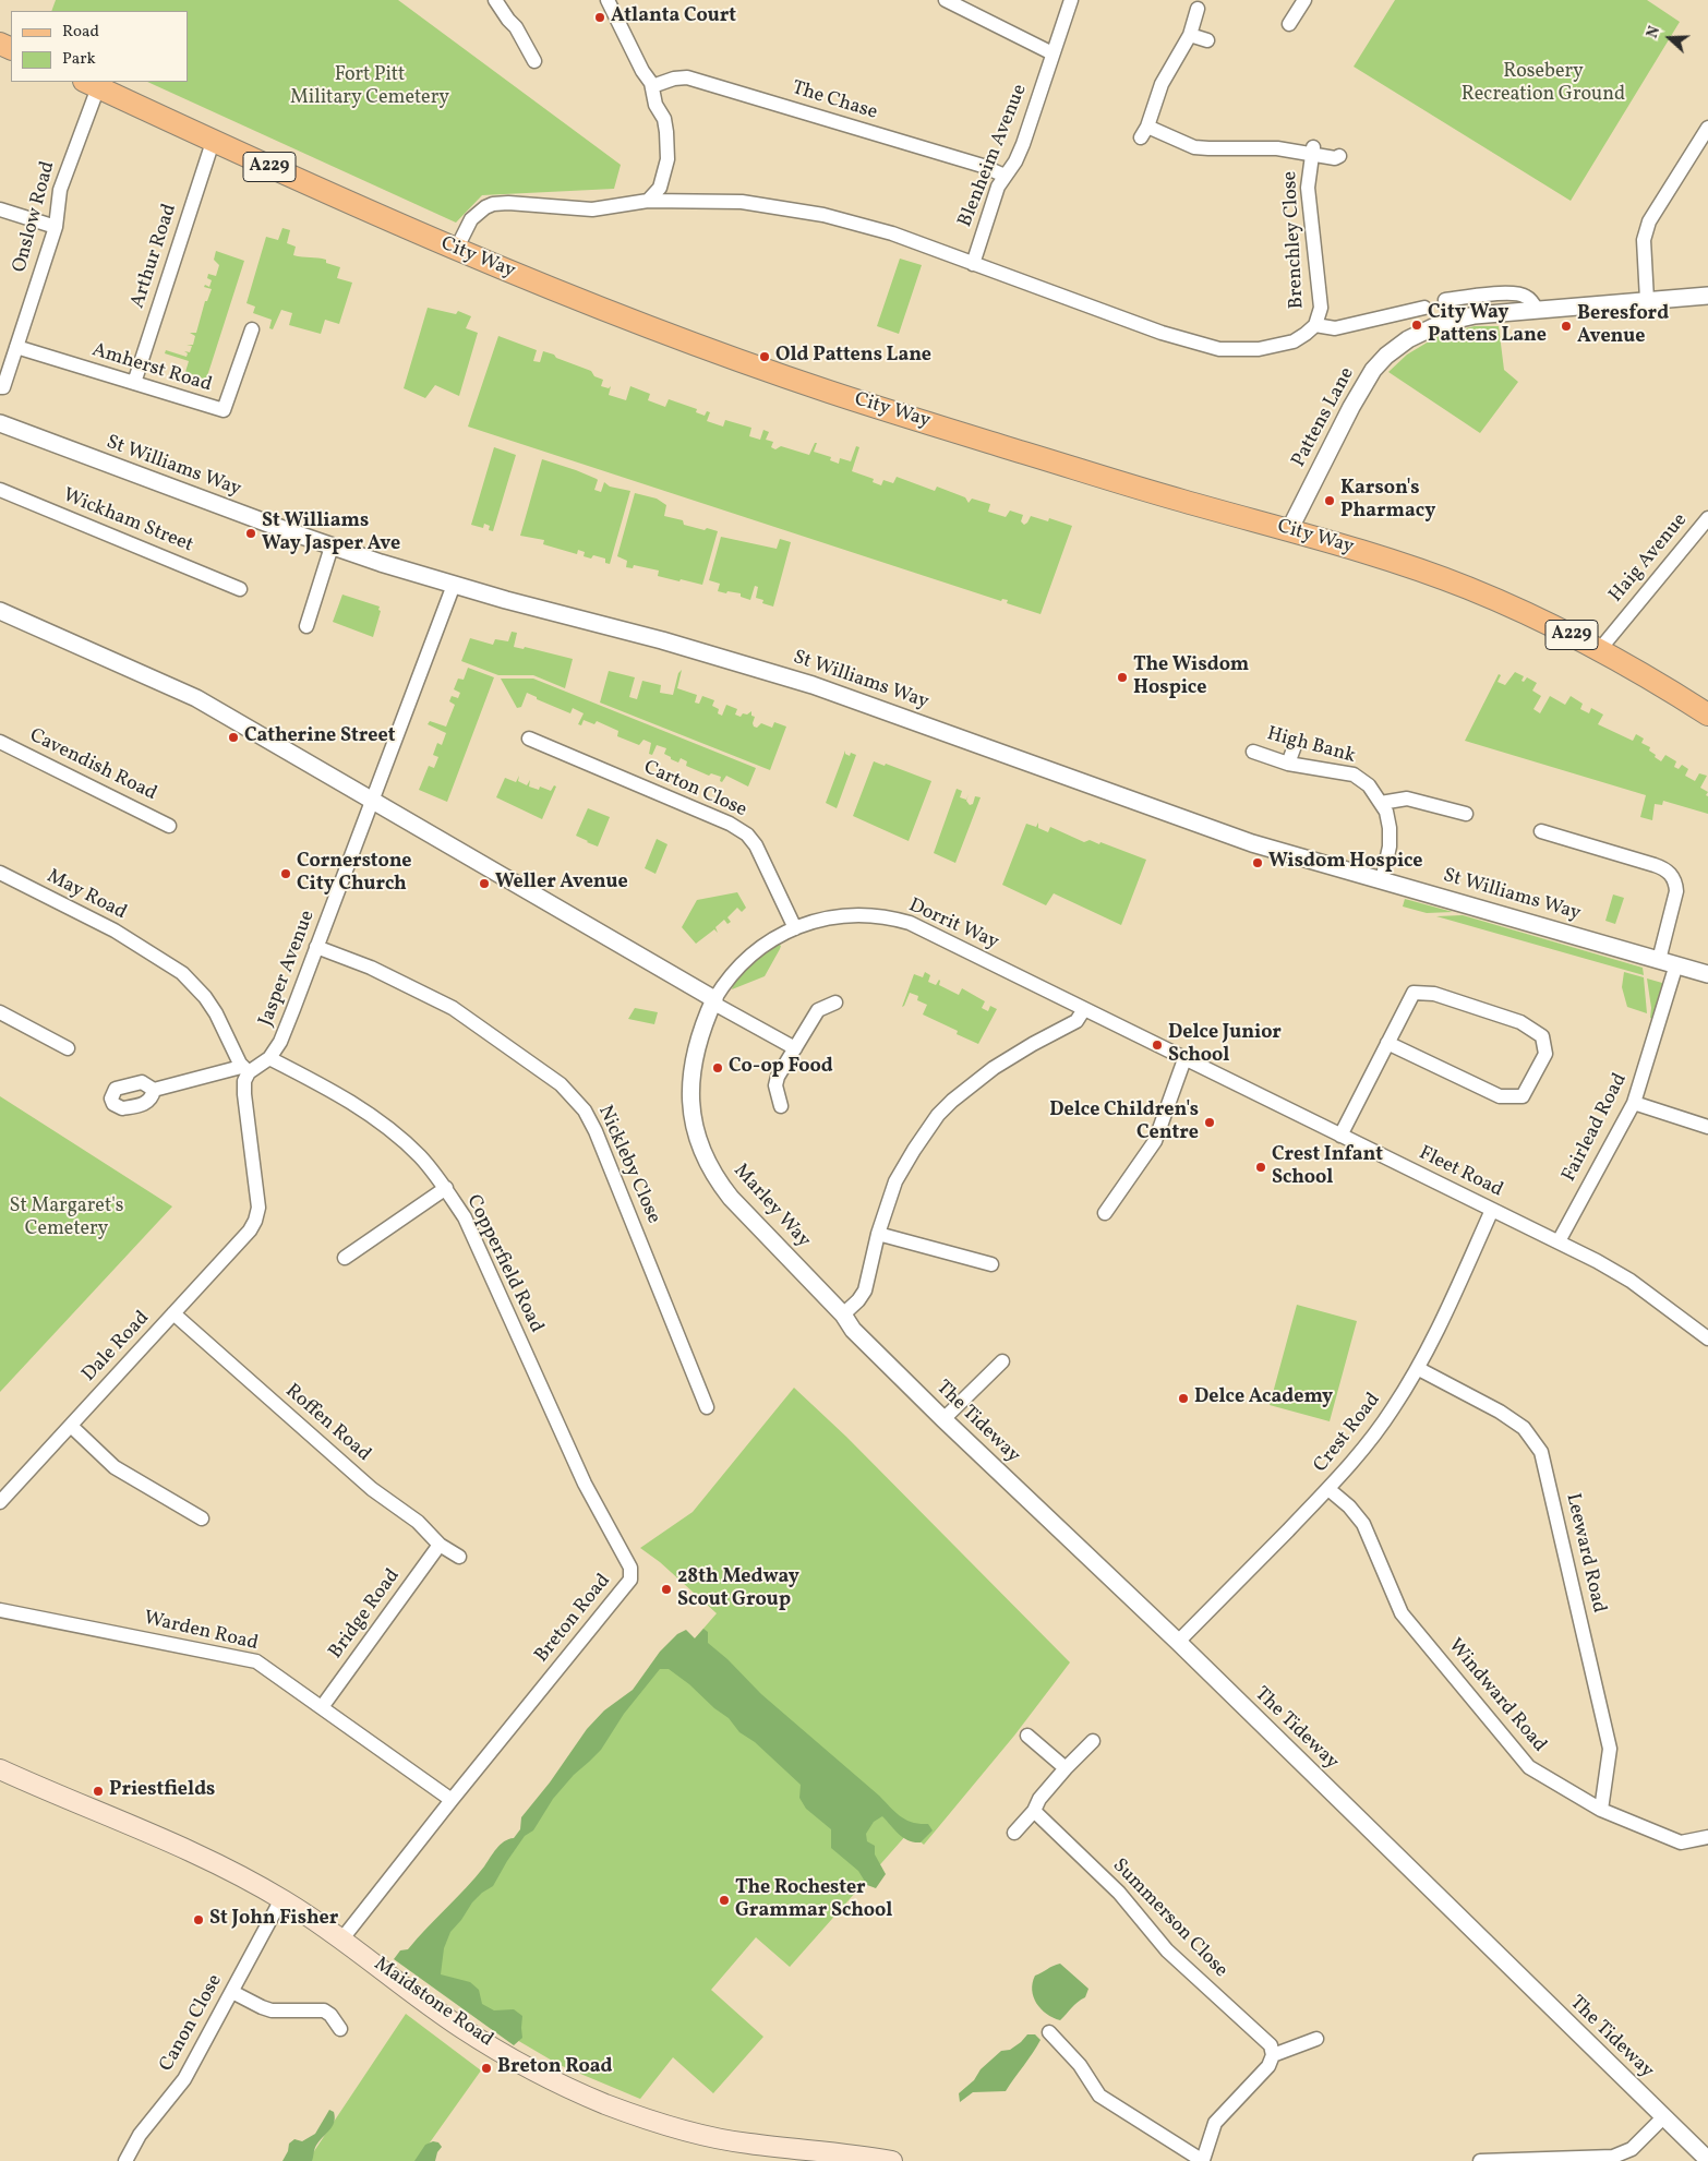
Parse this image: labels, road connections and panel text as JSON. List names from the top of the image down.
{
  "streets": {
    "main road": ["A229", "City Way", "Maidstone Road"],
    "street": [
      "The Chase",
      "Blenheim Avenue",
      "Onslow Road",
      "Brenchley Close",
      "Arthur Road",
      "Amherst Road",
      "Pattens Lane",
      "St Williams Way",
      "Wickham Street",
      "Haig Avenue",
      "High Bank",
      "Cavendish Road",
      "Carton Close",
      "May Road",
      "Dorrit Way",
      "Jasper Avenue",
      "Fairlead Road",
      "Nickleby Close",
      "Fleet Road",
      "Marley Way",
      "Copperfield Road",
      "Dale Road",
      "The Tideway",
      "Roffen Road",
      "Crest Road",
      "Leeward Road",
      "Bridge Road",
      "Breton Road",
      "Warden Road",
      "Windward Road",
      "Summerson Close",
      "Canon Close"
    ]
  },
  "crossings": [
    ["The Chase", "Blenheim Avenue"],
    ["Onslow Road", "City Way"],
    ["Onslow Road", "Amherst Road"],
    ["Arthur Road", "City Way"],
    ["Arthur Road", "Amherst Road"],
    ["City Way", "Pattens Lane"],
    ["City Way", "Haig Avenue"],
    ["St Williams Way", "High Bank"],
    ["St Williams Way", "Jasper Avenue"],
    ["St Williams Way", "Fairlead Road"],
    ["Carton Close", "Dorrit Way"],
    ["May Road", "Dale Road"],
    ["Dorrit Way", "Fleet Road"],
    ["Dorrit Way", "Marley Way"],
    ["Jasper Avenue", "Nickleby Close"],
    ["Jasper Avenue", "Copperfield Road"],
    ["Fairlead Road", "Fleet Road"],
    ["Fleet Road", "Crest Road"],
    ["Marley Way", "The Tideway"],
    ["Copperfield Road", "Breton Road"],
    ["Dale Road", "Roffen Road"],
    ["The Tideway", "Crest Road"],
    ["Roffen Road", "Bridge Road"],
    ["Crest Road", "Leeward Road"],
    ["Crest Road", "Windward Road"],
    ["Leeward Road", "Windward Road"],
    ["Bridge Road", "Warden Road"],
    ["Breton Road", "Warden Road"],
    ["Breton Road", "Maidstone Road"],
    ["Maidstone Road", "Canon Close"]
  ],
  "parks": ["Rosebery Recreation Ground", "Fort Pitt Military Cemetery", "St Margaret's Cemetery"],
  "places": [
    "Atlanta Court",
    "City Way Pattens Lane",
    "Beresford Avenue",
    "Old Pattens Lane",
    "Karson's Pharmacy",
    "St Williams Way Jasper Ave",
    "The Wisdom Hospice",
    "Catherine Street",
    "Wisdom Hospice",
    "Cornerstone City Church",
    "Weller Avenue",
    "Delce Junior School",
    "Co-op Food",
    "Delce Children's Centre",
    "Crest Infant School",
    "Delce Academy",
    "28th Medway Scout Group",
    "Priestfields",
    "The Rochester Grammar School",
    "St John Fisher",
    "Breton Road"
  ],
  "legend": ["Road", "Park"],
  "north": "left"
}
